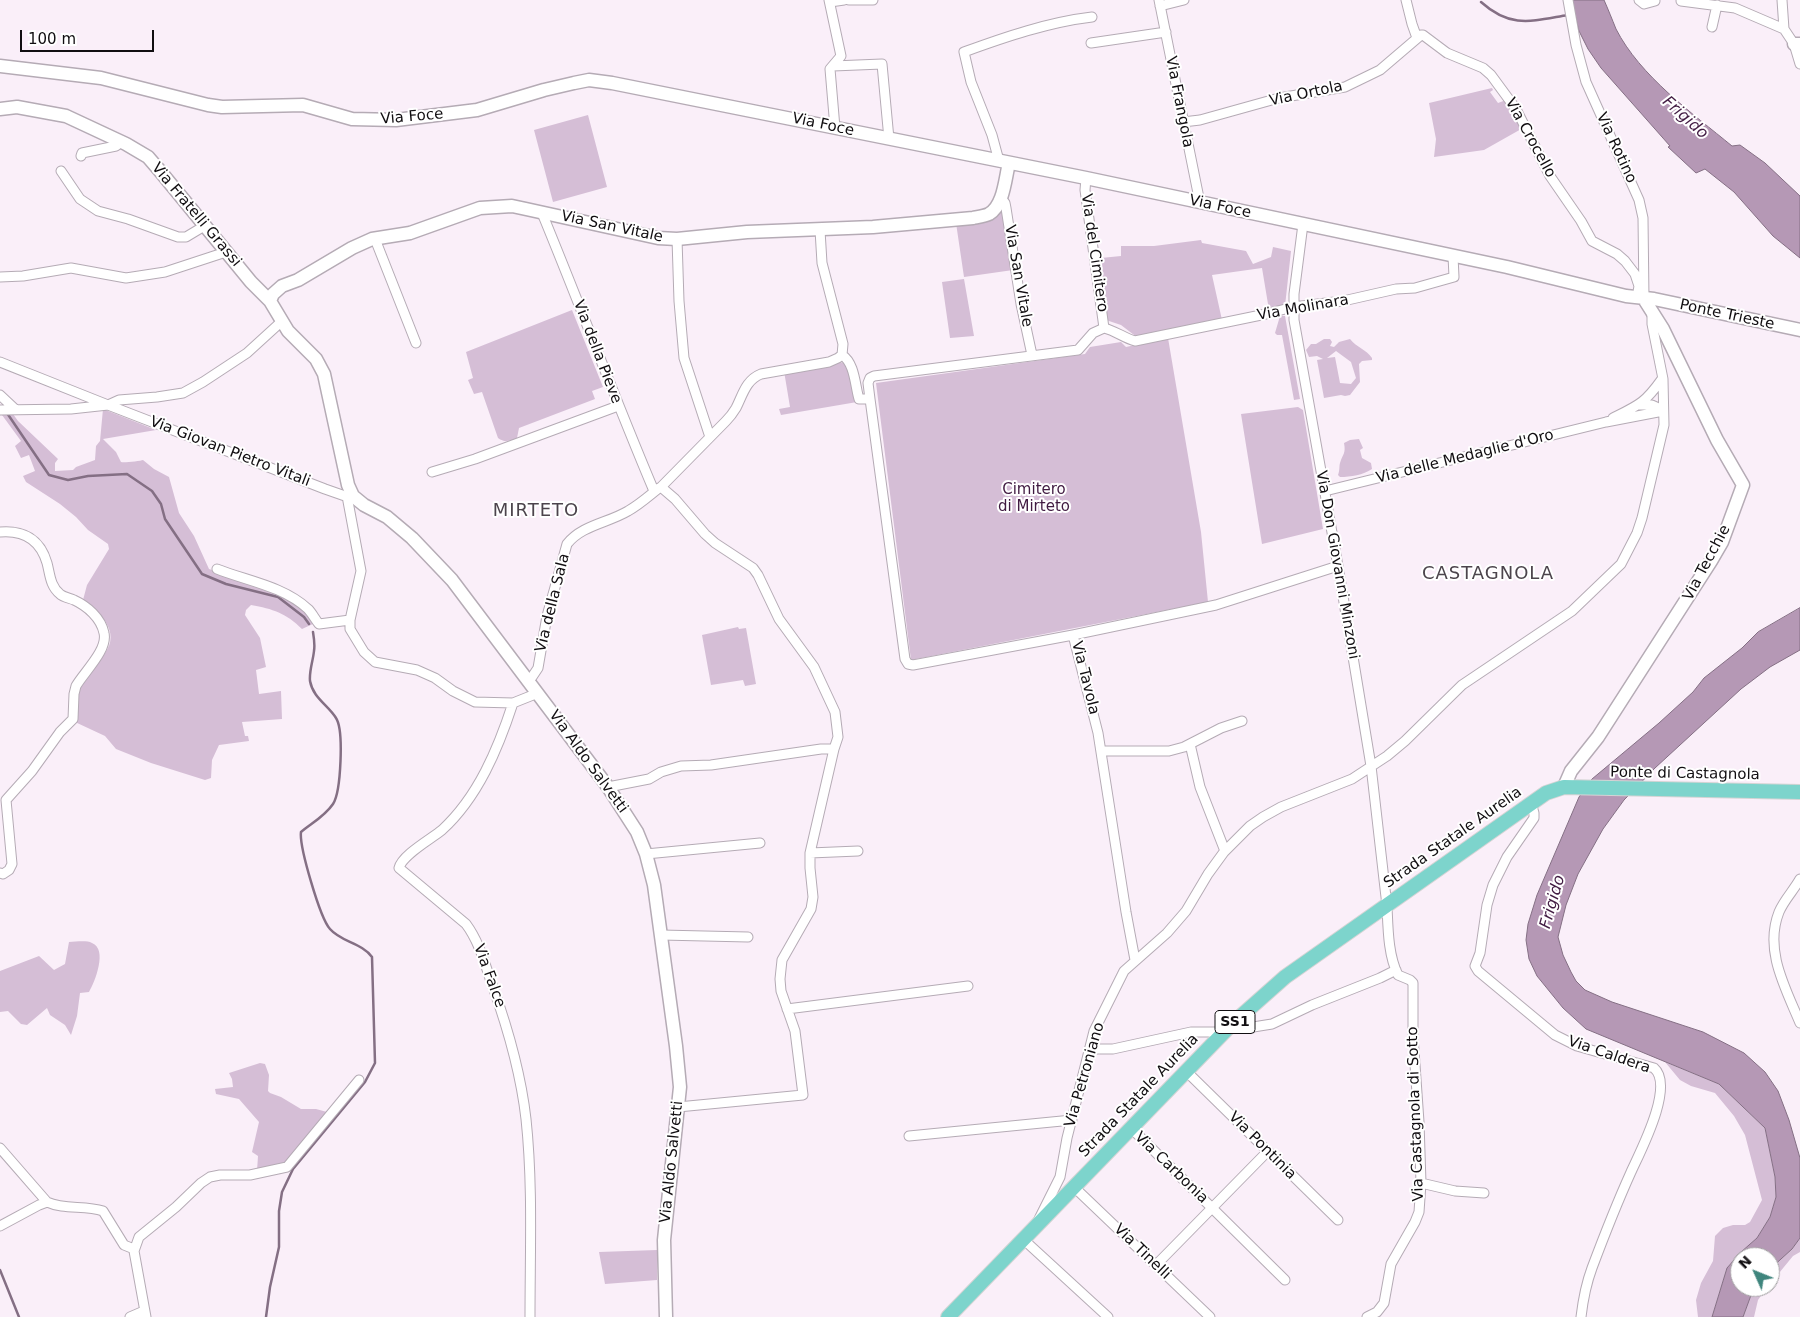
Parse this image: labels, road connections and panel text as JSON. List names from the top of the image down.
{
  "streets": {
    "main road": ["Ponte di Castagnola", "Strada Statale Aurelia", "SS1"],
    "street": [
      "Via Ortola",
      "Via Frangola",
      "Via Foce",
      "Via Crocello",
      "Via Rotino",
      "Via Fratelli Grassi",
      "Via San Vitale",
      "Via del Cimitero",
      "Via Molinara",
      "Ponte Trieste",
      "Via della Pieve",
      "Via Giovan Pietro Vitali",
      "Via delle Medaglie d'Oro",
      "Via Tecchie",
      "Via Don Giovanni Minzoni",
      "Via della Sala",
      "Via Tavola",
      "Via Aldo Salvetti",
      "Via Falce",
      "Via Caldera",
      "Via Petroniano",
      "Via Castagnola di Sotto",
      "Via Pontinia",
      "Via Carbonia",
      "Via Tinelli"
    ]
  },
  "crossings": [
    ["Via Ortola", "Via Frangola"],
    ["Via Ortola", "Via Crocello"],
    ["Via Frangola", "Via Foce"],
    ["Via Foce", "Via Crocello"],
    ["Via Foce", "Via Rotino"],
    ["Via Foce", "Via San Vitale"],
    ["Via Foce", "Via del Cimitero"],
    ["Via Foce", "Via Molinara"],
    ["Via Foce", "Ponte Trieste"],
    ["Via Foce", "Via Tecchie"],
    ["Via Foce", "Via Don Giovanni Minzoni"],
    ["Via Crocello", "Via Rotino"],
    ["Via Crocello", "Ponte Trieste"],
    ["Via Crocello", "Via Tecchie"],
    ["Via Rotino", "Ponte Trieste"],
    ["Via Rotino", "Via Tecchie"],
    ["Via Fratelli Grassi", "Via San Vitale"],
    ["Via San Vitale", "Via della Pieve"],
    ["Via del Cimitero", "Via Molinara"],
    ["Via Molinara", "Via Don Giovanni Minzoni"],
    ["Ponte Trieste", "Via Tecchie"],
    ["Via della Pieve", "Via della Sala"],
    ["Via Giovan Pietro Vitali", "Via Aldo Salvetti"],
    ["Via delle Medaglie d'Oro", "Via Don Giovanni Minzoni"],
    ["Via delle Medaglie d'Oro", "Via Petroniano"],
    ["Via Tecchie", "Ponte di Castagnola"],
    ["Via Tecchie", "Strada Statale Aurelia"],
    ["Via Tecchie", "Via Petroniano"],
    ["Via Don Giovanni Minzoni", "Via Tavola"],
    ["Via Don Giovanni Minzoni", "Strada Statale Aurelia"],
    ["Via Don Giovanni Minzoni", "Via Petroniano"],
    ["Via della Sala", "Via Aldo Salvetti"],
    ["Via Tavola", "Via Petroniano"],
    ["Ponte di Castagnola", "Strada Statale Aurelia"],
    ["Strada Statale Aurelia", "Via Caldera"],
    ["Strada Statale Aurelia", "Via Petroniano"],
    ["Strada Statale Aurelia", "Via Pontinia"],
    ["Strada Statale Aurelia", "Via Carbonia"],
    ["Strada Statale Aurelia", "Via Tinelli"],
    ["Via Pontinia", "Via Carbonia"],
    ["Via Carbonia", "Via Tinelli"]
  ],
  "districts": ["MIRTETO", "CASTAGNOLA"],
  "water": ["Frigido"],
  "parks": ["Cimitero di Mirteto"],
  "scale_bar": "100 m",
  "north": "top left"
}
